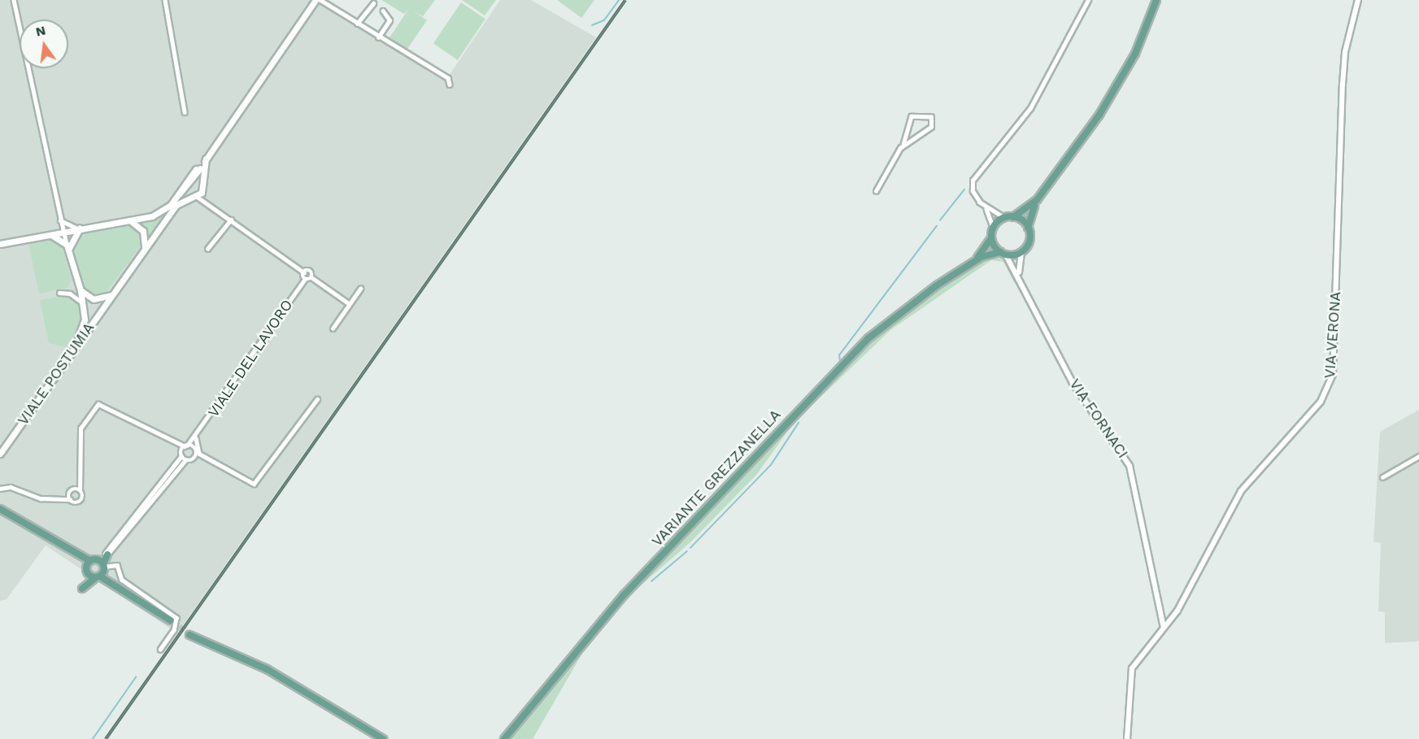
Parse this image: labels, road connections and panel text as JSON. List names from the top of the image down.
{
  "streets": {
    "main road": ["VIALE POSTUMIA", "VARIANTE GREZZANELLA"],
    "street": ["VIA VERONA", "VIALE DEL LAVORO", "VIA FORNACI"]
  },
  "crossings": [
    ["VIA VERONA", "VIA FORNACI"],
    ["VIA FORNACI", "VARIANTE GREZZANELLA"]
  ],
  "north": "top"
}
